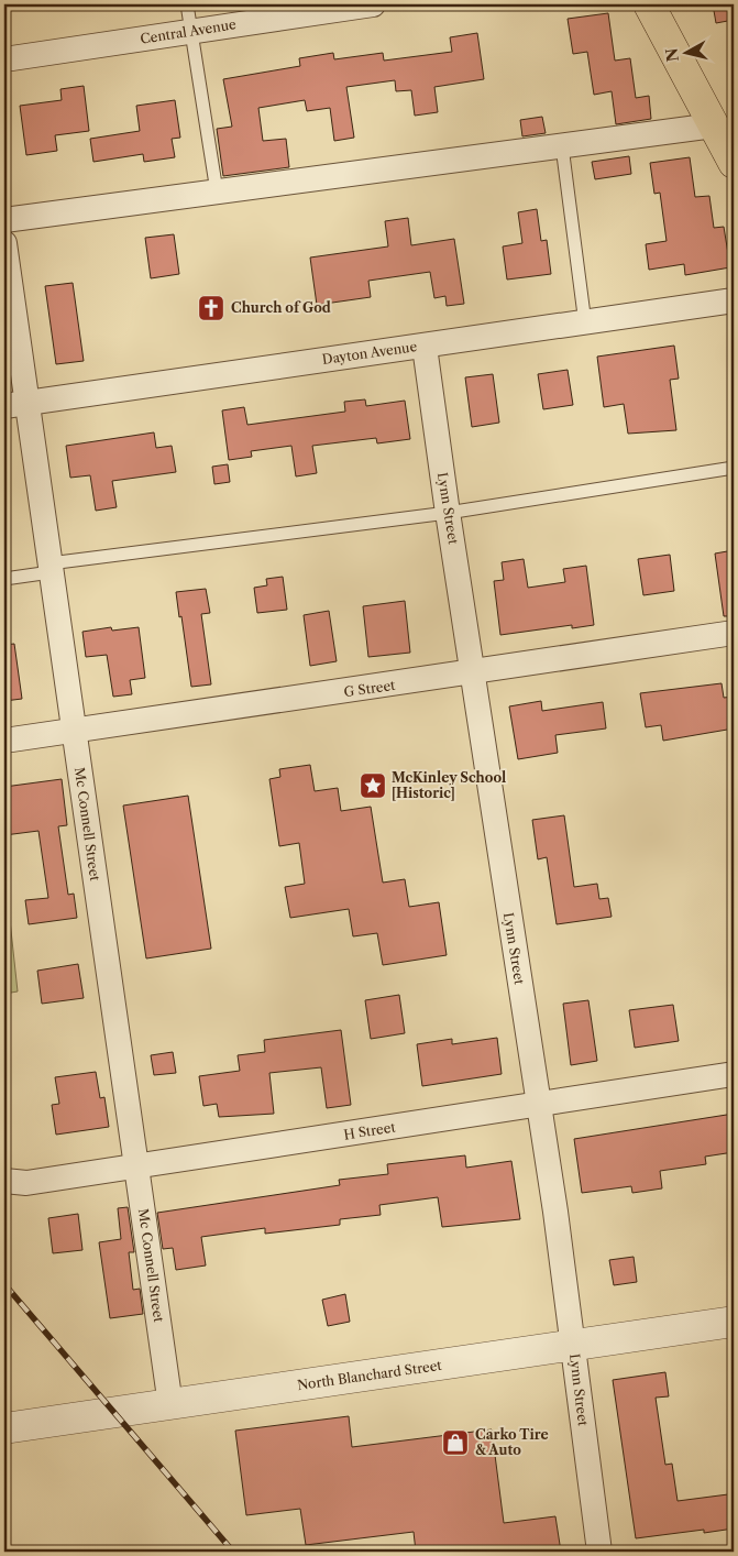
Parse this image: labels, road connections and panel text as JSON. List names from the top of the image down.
{
  "streets": {
    "street": [
      "Central Avenue",
      "Dayton Avenue",
      "Lynn Street",
      "G Street",
      "Mc Connell Street",
      "H Street",
      "North Blanchard Street"
    ]
  },
  "crossings": [
    ["Dayton Avenue", "Lynn Street"],
    ["Dayton Avenue", "Mc Connell Street"],
    ["Lynn Street", "G Street"],
    ["Lynn Street", "H Street"],
    ["Lynn Street", "North Blanchard Street"],
    ["G Street", "Mc Connell Street"],
    ["Mc Connell Street", "H Street"],
    ["Mc Connell Street", "North Blanchard Street"]
  ],
  "places": {
    "church": ["Church of God"],
    "place": ["McKinley School [Historic]"],
    "shop": ["Carko Tire & Auto"]
  },
  "north": "left"
}
